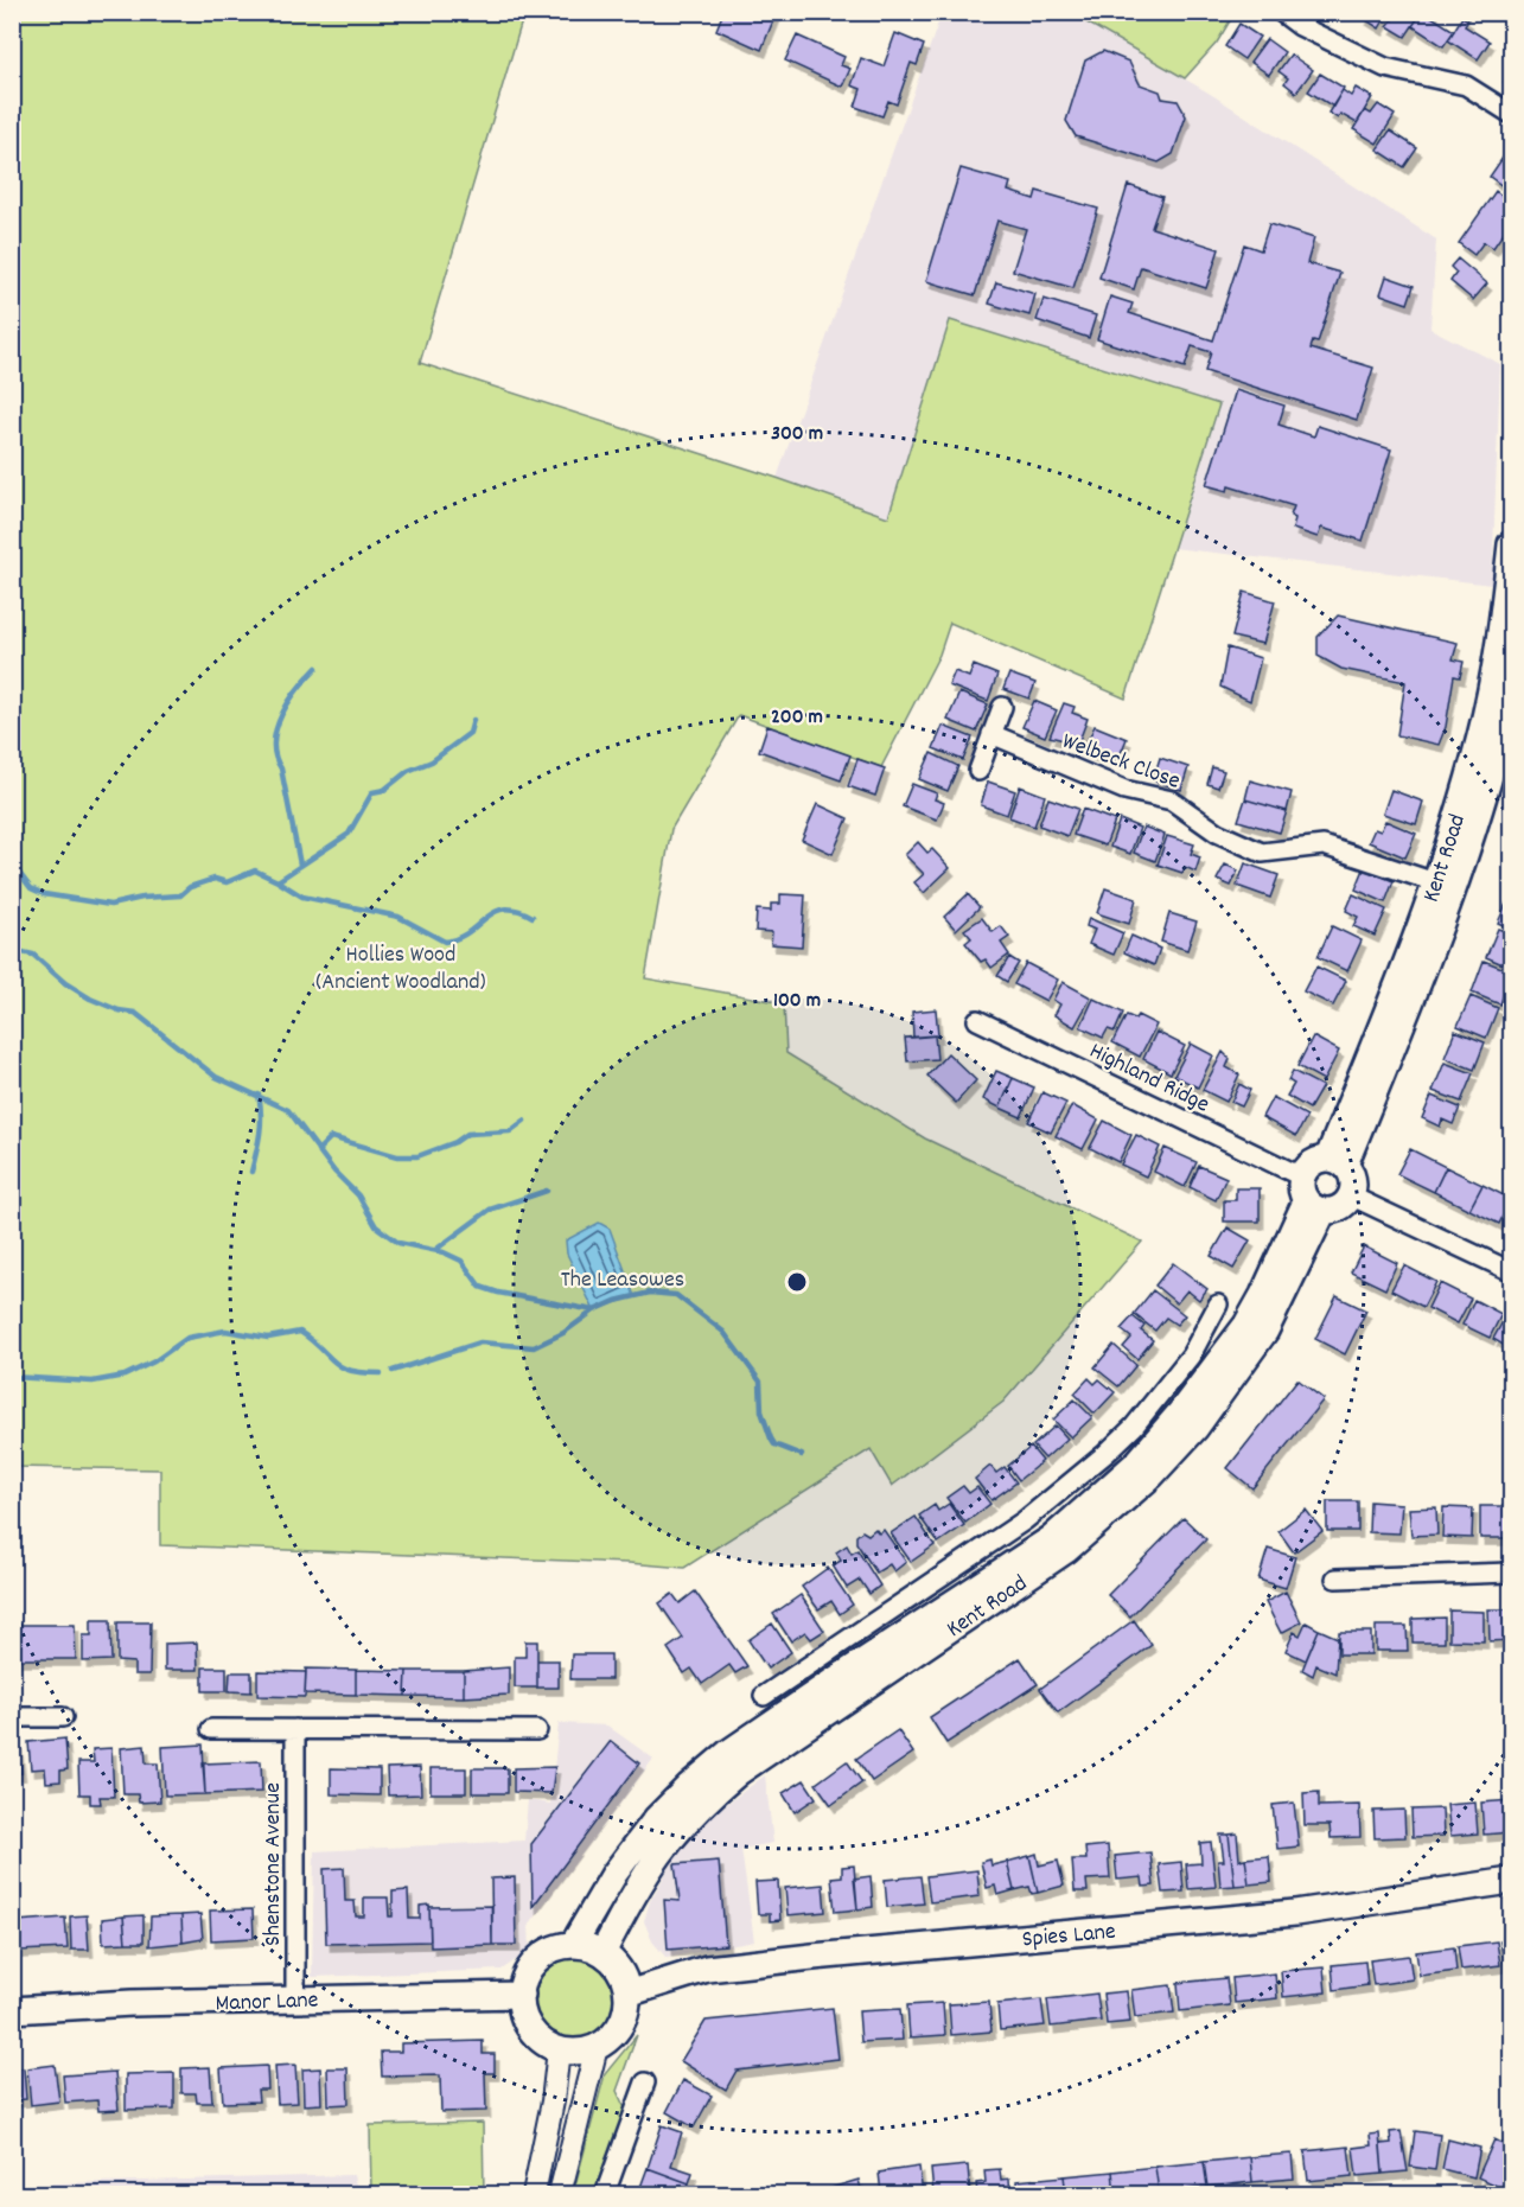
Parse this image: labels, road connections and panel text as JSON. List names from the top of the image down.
{
  "streets": {
    "main road": ["Kent Road", "Spies Lane", "Manor Lane"],
    "street": ["Welbeck Close", "Highland Ridge", "Shenstone Avenue"]
  },
  "crossings": [
    ["Welbeck Close", "Kent Road"],
    ["Kent Road", "Highland Ridge"],
    ["Kent Road", "Spies Lane"],
    ["Kent Road", "Manor Lane"],
    ["Shenstone Avenue", "Manor Lane"],
    ["Spies Lane", "Manor Lane"]
  ],
  "parks": ["Hollies Wood (Ancient Woodland)", "The Leasowes"],
  "rings": ["300 m", "200 m", "100 m"]
}
